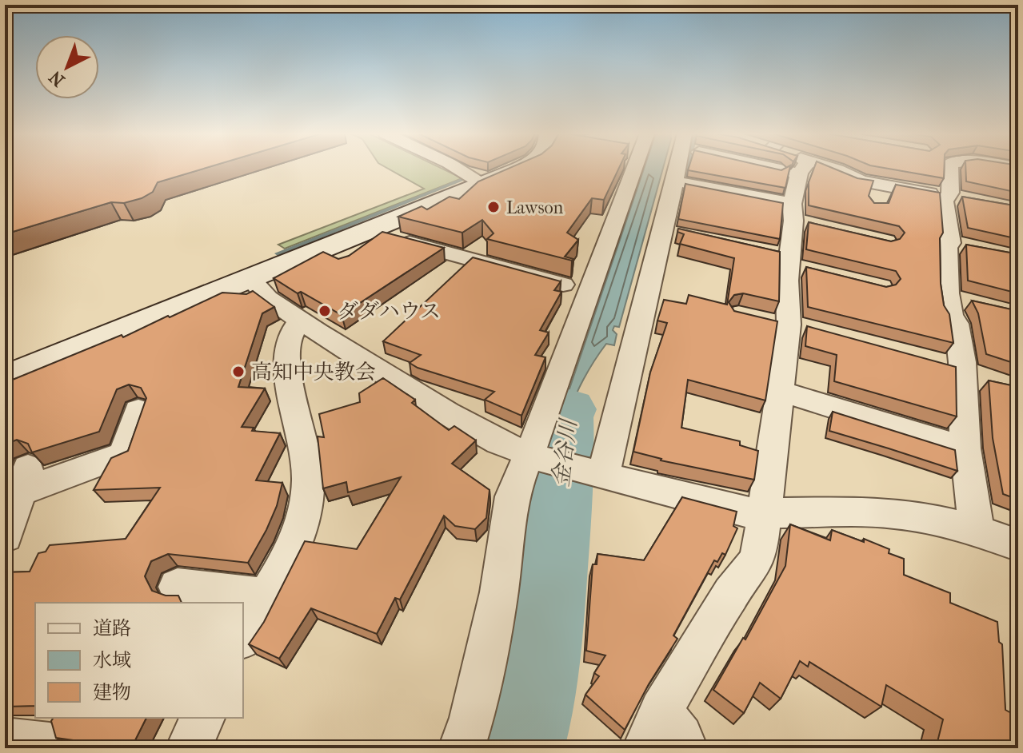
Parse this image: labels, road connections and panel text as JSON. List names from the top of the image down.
{
  "water": ["金谷川"],
  "places": ["Lawson", "ダダハウス", "高知中央教会"],
  "legend": ["道路", "水域", "建物"],
  "north": "bottom left"
}
